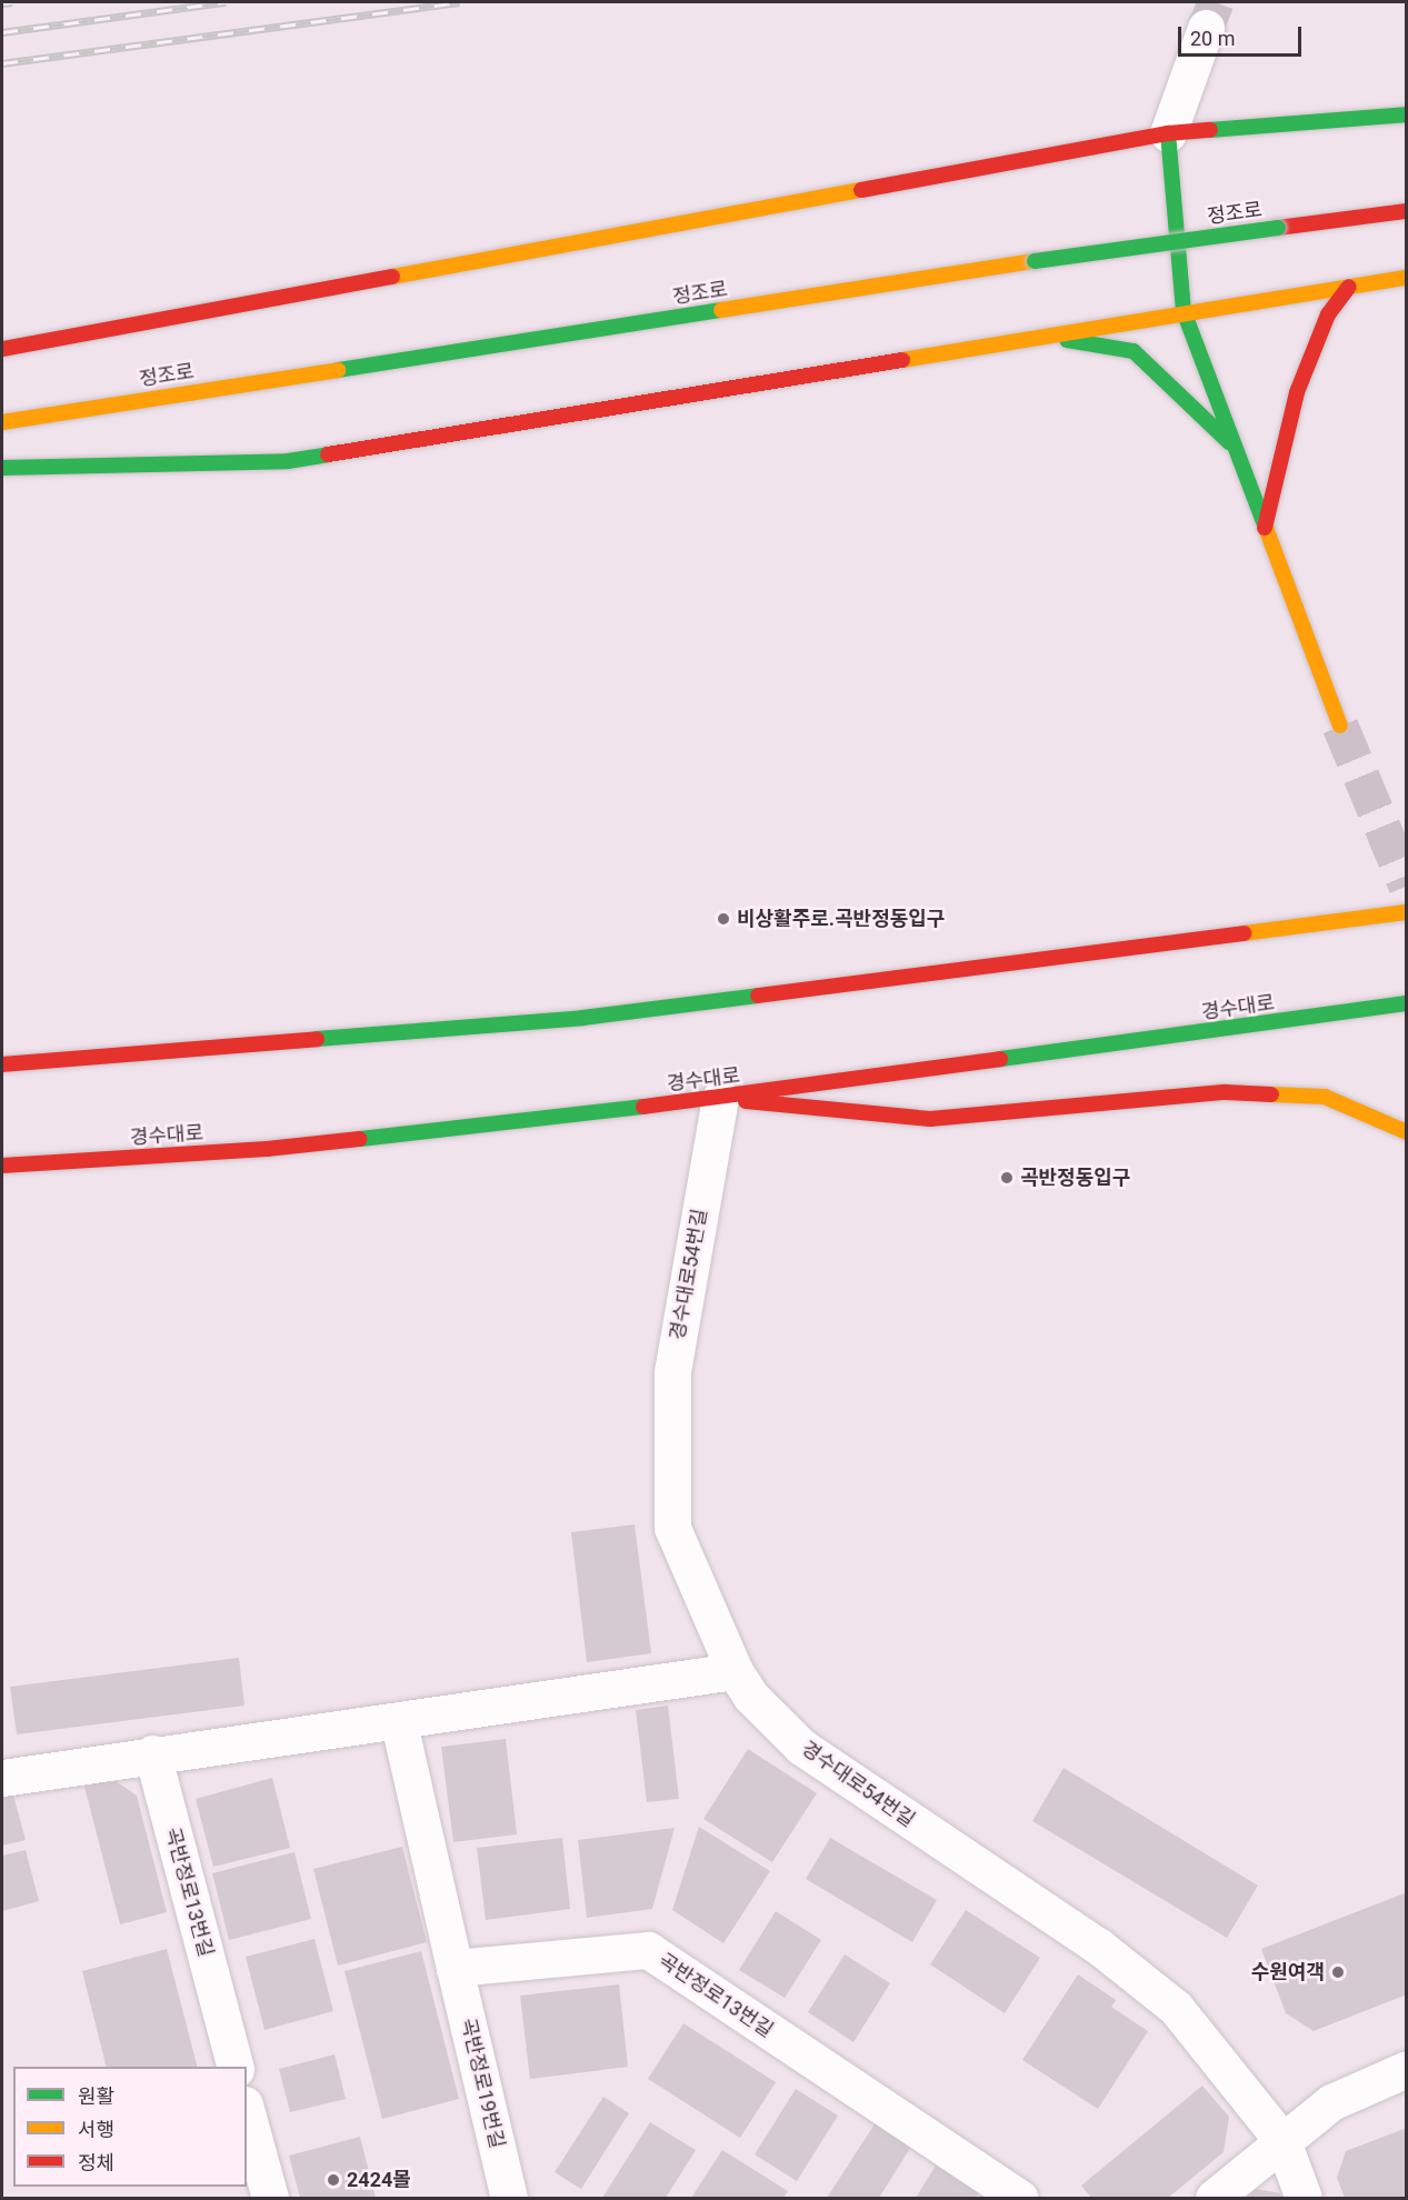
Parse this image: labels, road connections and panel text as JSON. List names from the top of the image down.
{
  "streets": {
    "street": [
      "정조로",
      "경수대로",
      "경수대로54번길",
      "곡반정로13번길",
      "곡반정로19번길"
    ]
  },
  "crossings": [
    ["경수대로", "경수대로54번길"],
    ["곡반정로13번길", "곡반정로19번길"]
  ],
  "places": [
    "비상활주로.곡반정동입구",
    "곡반정동입구",
    "수원여객",
    "2424몰"
  ],
  "legend": ["원활", "서행", "정체"],
  "scale_bar": "20 m"
}
